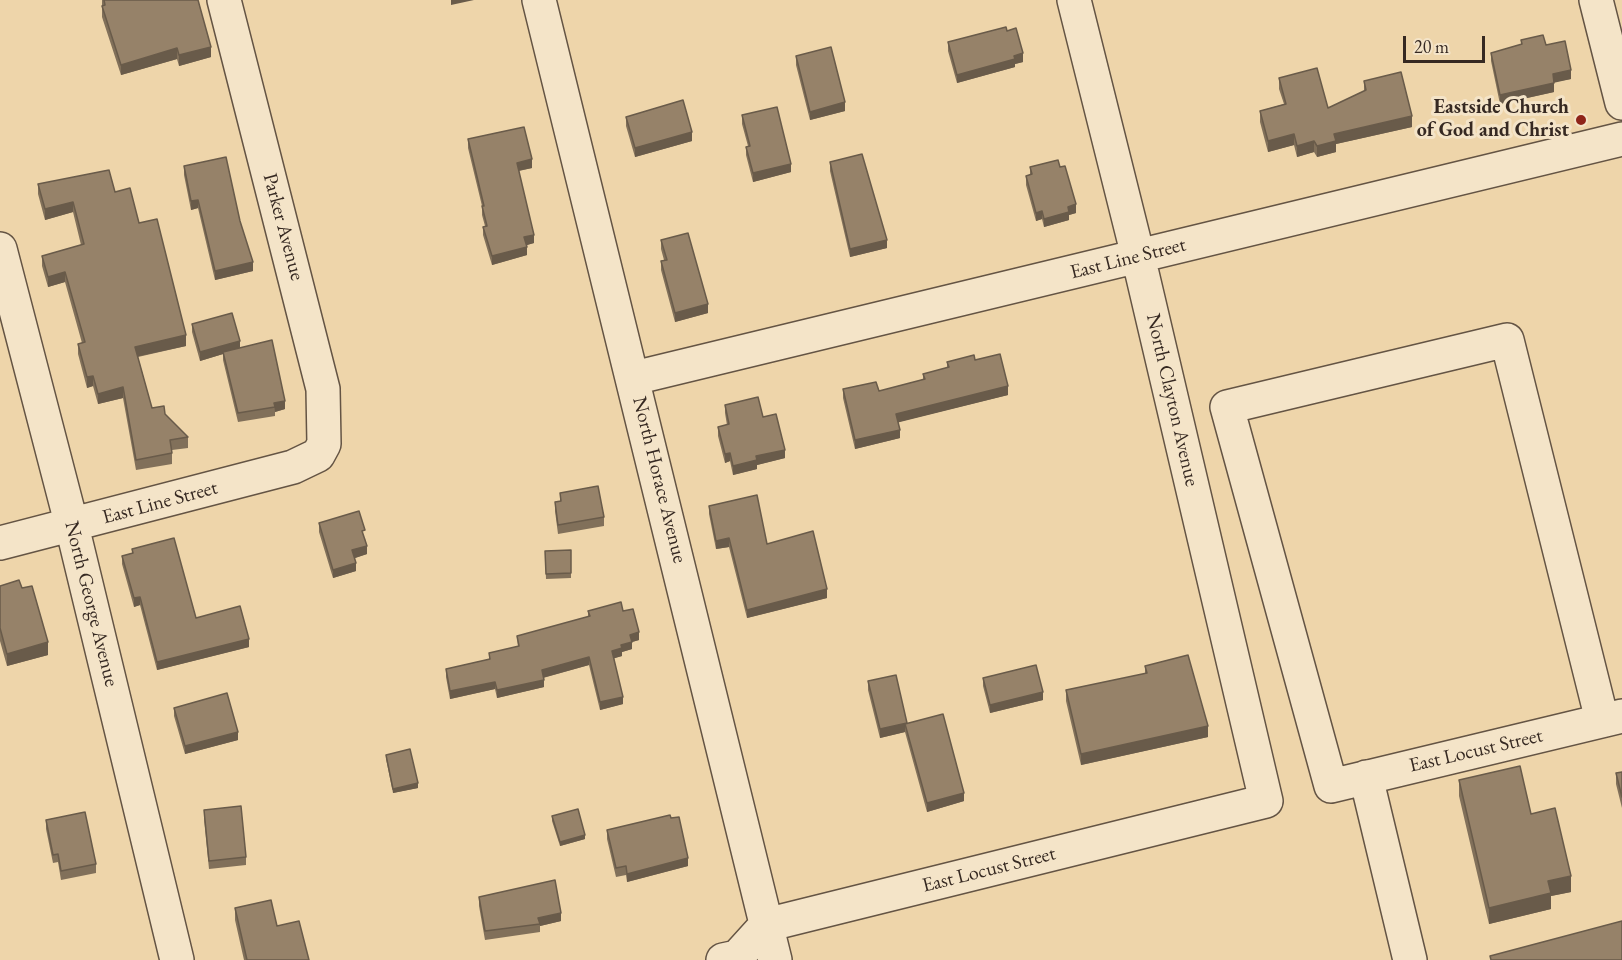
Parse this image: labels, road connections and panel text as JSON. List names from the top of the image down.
{
  "streets": {
    "street": [
      "Parker Avenue",
      "East Line Street",
      "North Clayton Avenue",
      "North Horace Avenue",
      "North George Avenue",
      "East Locust Street"
    ]
  },
  "crossings": [
    ["Parker Avenue", "East Line Street"],
    ["East Line Street", "North Clayton Avenue"],
    ["East Line Street", "North Horace Avenue"],
    ["East Line Street", "North George Avenue"],
    ["North Clayton Avenue", "East Locust Street"],
    ["North Horace Avenue", "East Locust Street"]
  ],
  "places": ["Eastside Church of God and Christ"],
  "scale_bar": "20 m"
}
